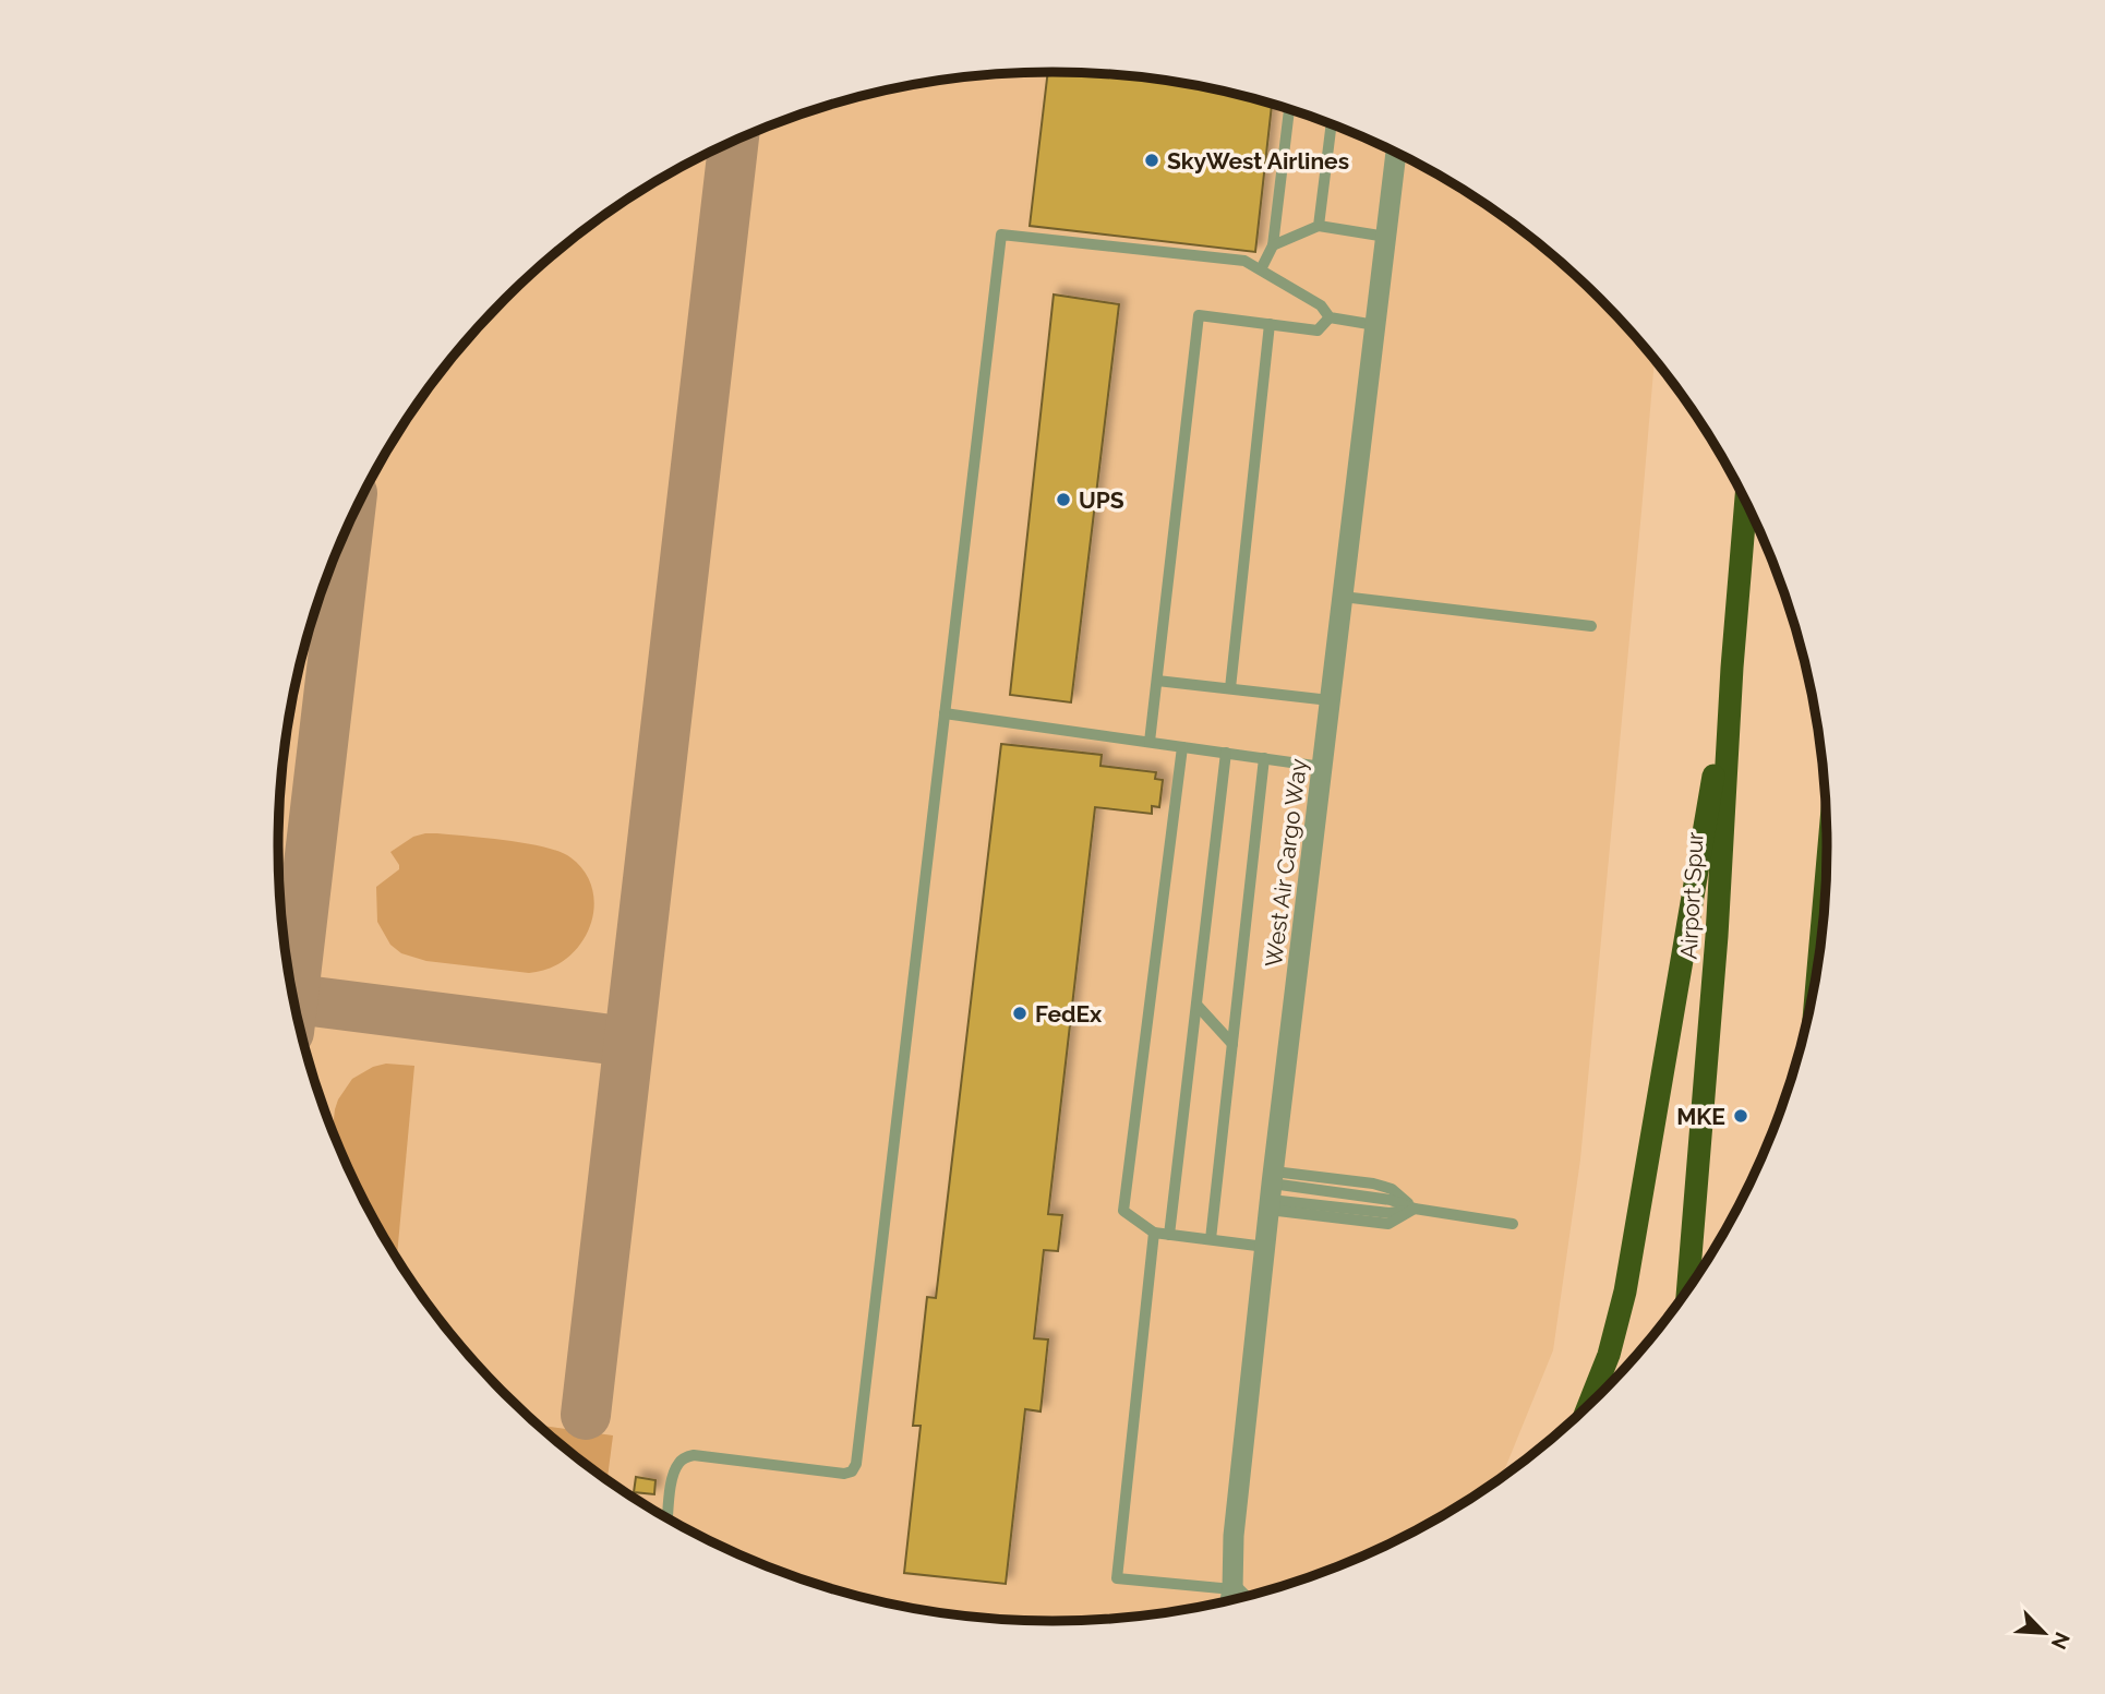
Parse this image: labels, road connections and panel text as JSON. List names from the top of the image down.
{
  "streets": {
    "highway": ["Airport Spur"],
    "street": ["West Air Cargo Way"]
  },
  "places": [
    "SkyWest Airlines",
    "UPS",
    "FedEx",
    "MKE"
  ],
  "north": "bottom right"
}
